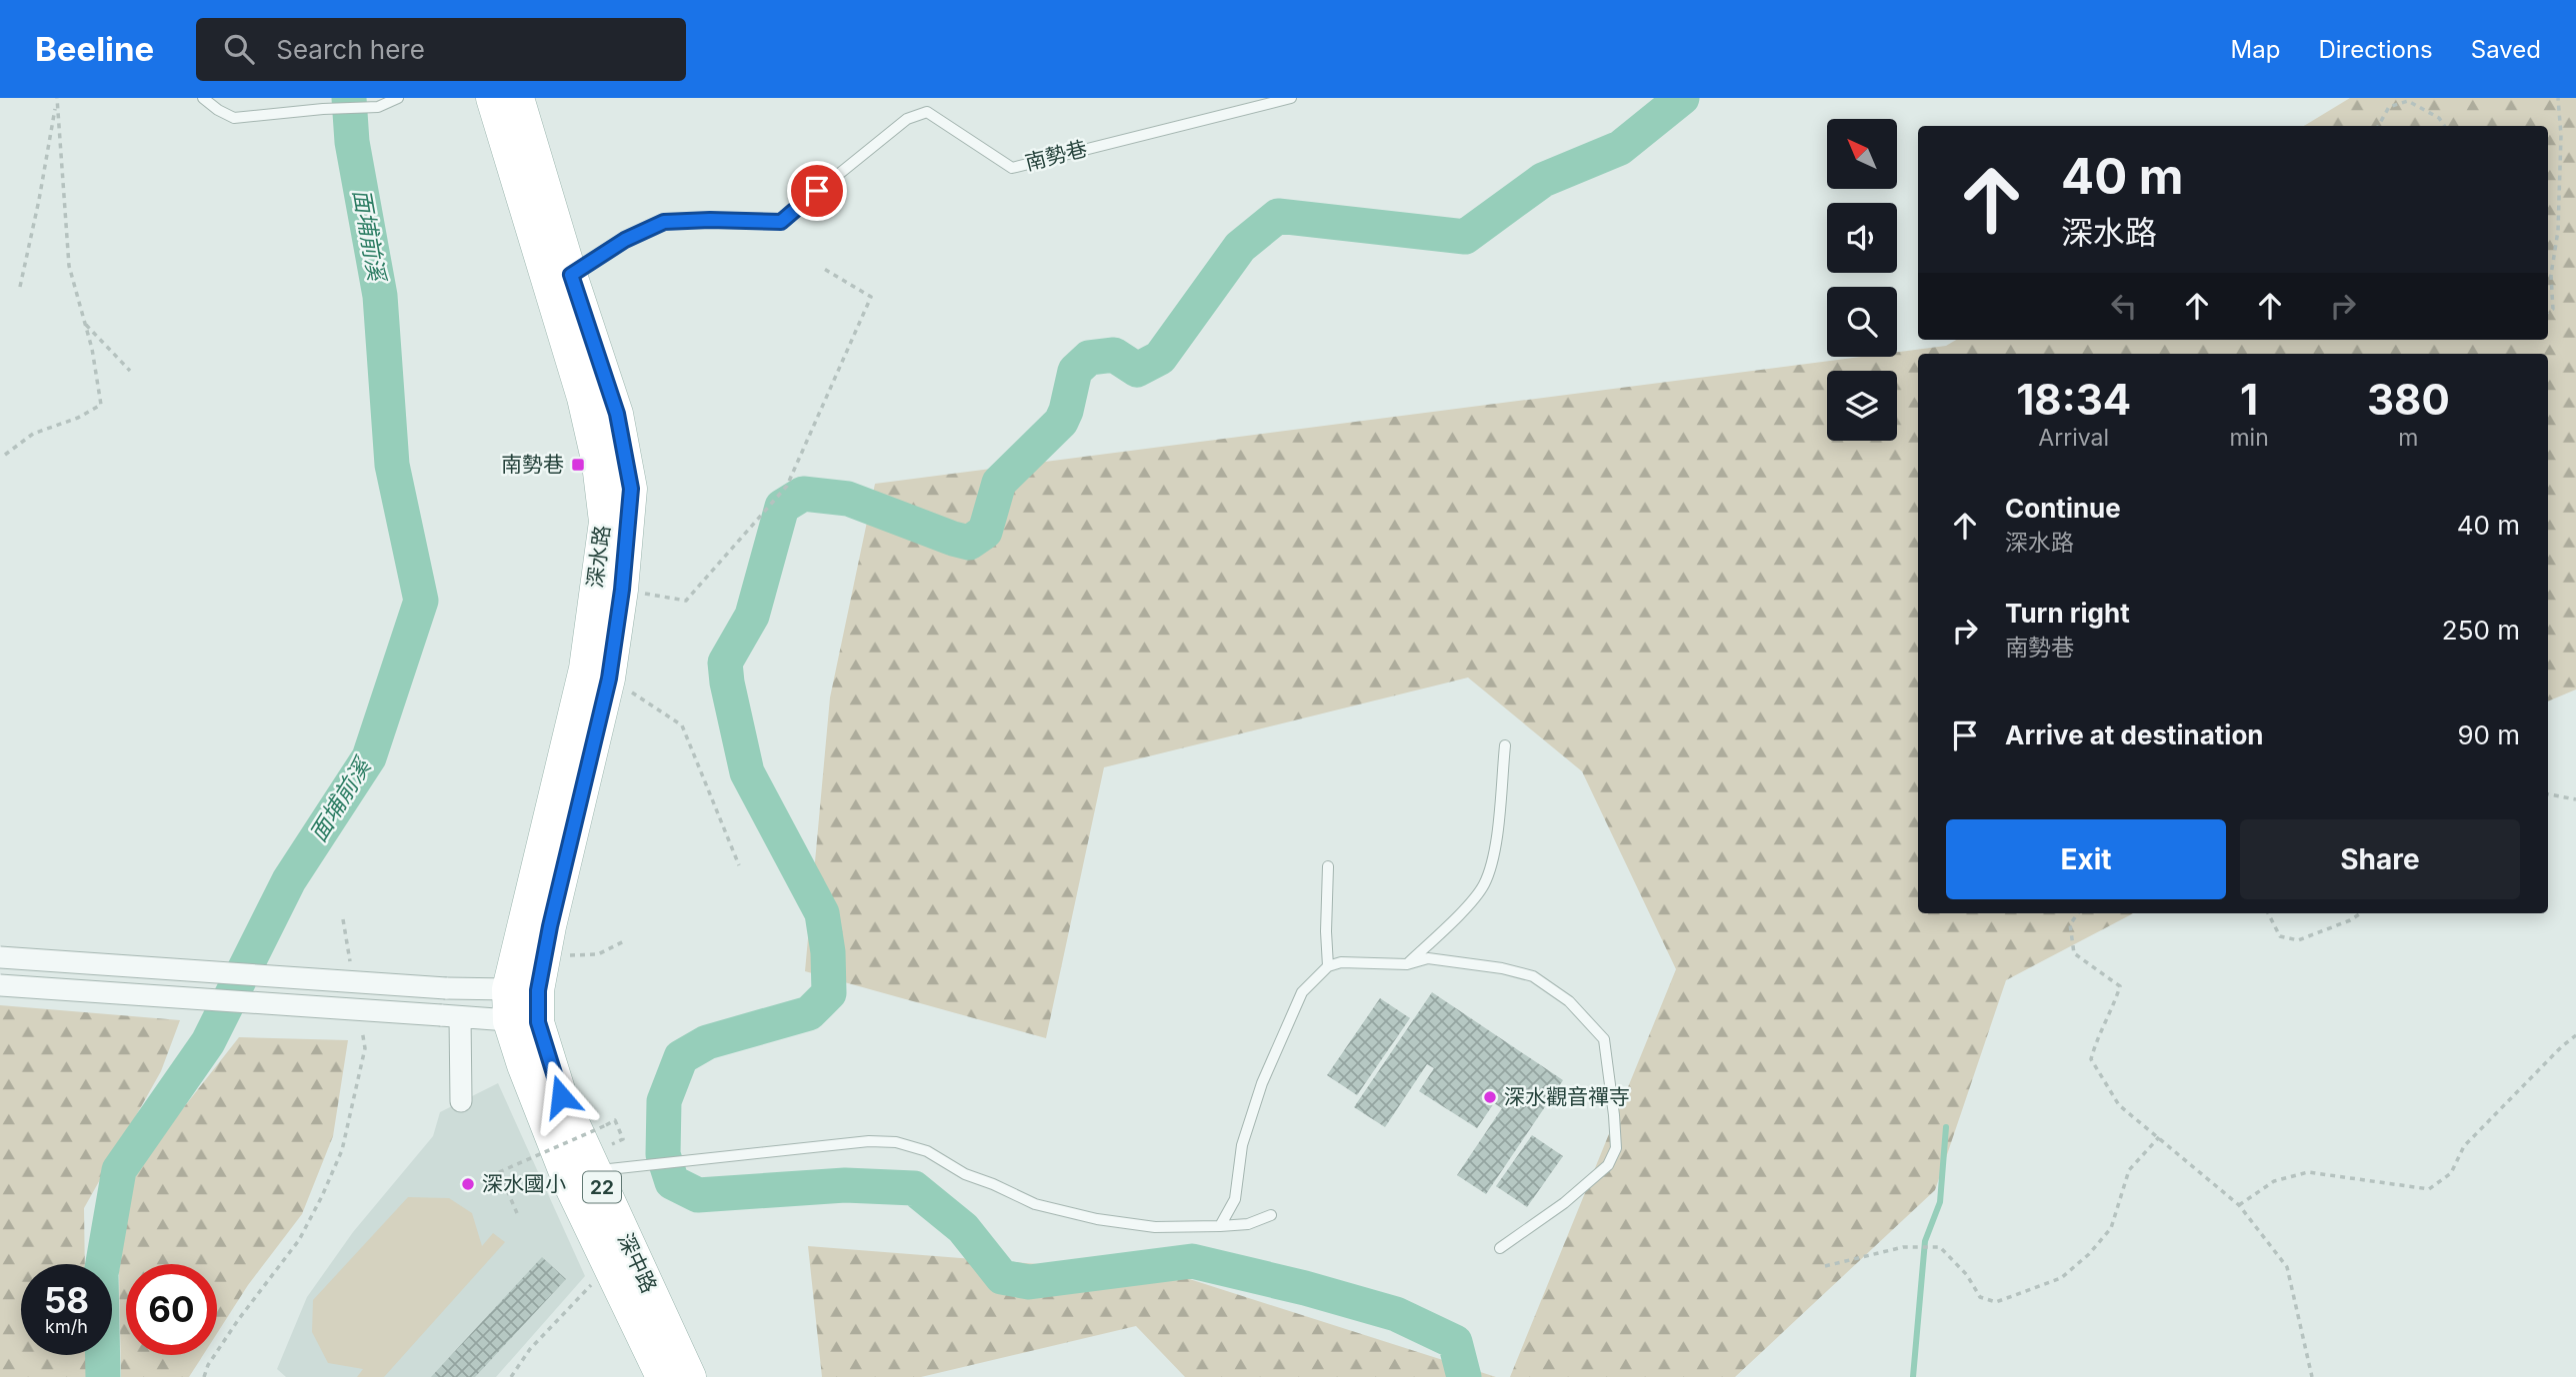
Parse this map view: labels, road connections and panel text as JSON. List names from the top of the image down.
{
  "streets": {
    "main road": ["深水路", "22", "深中路"],
    "lane": ["南勢巷"]
  },
  "crossings": [
    ["南勢巷", "深水路"],
    ["深水路", "深中路"]
  ],
  "water": ["面埔前溪"],
  "places": {
    "transit": ["南勢巷"],
    "other": ["深水觀音禪寺", "深水國小"]
  },
  "north": "top left",
  "page": {
    "header": "Beeline",
    "search": "Search here",
    "nav": ["Map", "Directions", "Saved"],
    "turn": ["40 m", "深水路"],
    "eta": [
      "18:34",
      "Arrival",
      "1",
      "min",
      "380",
      "m"
    ],
    "list": [
      {
        "name": "Continue",
        "note": "深水路",
        "value": "40 m"
      },
      {
        "name": "Turn right",
        "note": "南勢巷",
        "value": "250 m"
      },
      {
        "name": "Arrive at destination",
        "value": "90 m"
      }
    ],
    "buttons": ["Exit", "Share"],
    "speed": "58 km/h",
    "limit": "60"
  }
}
